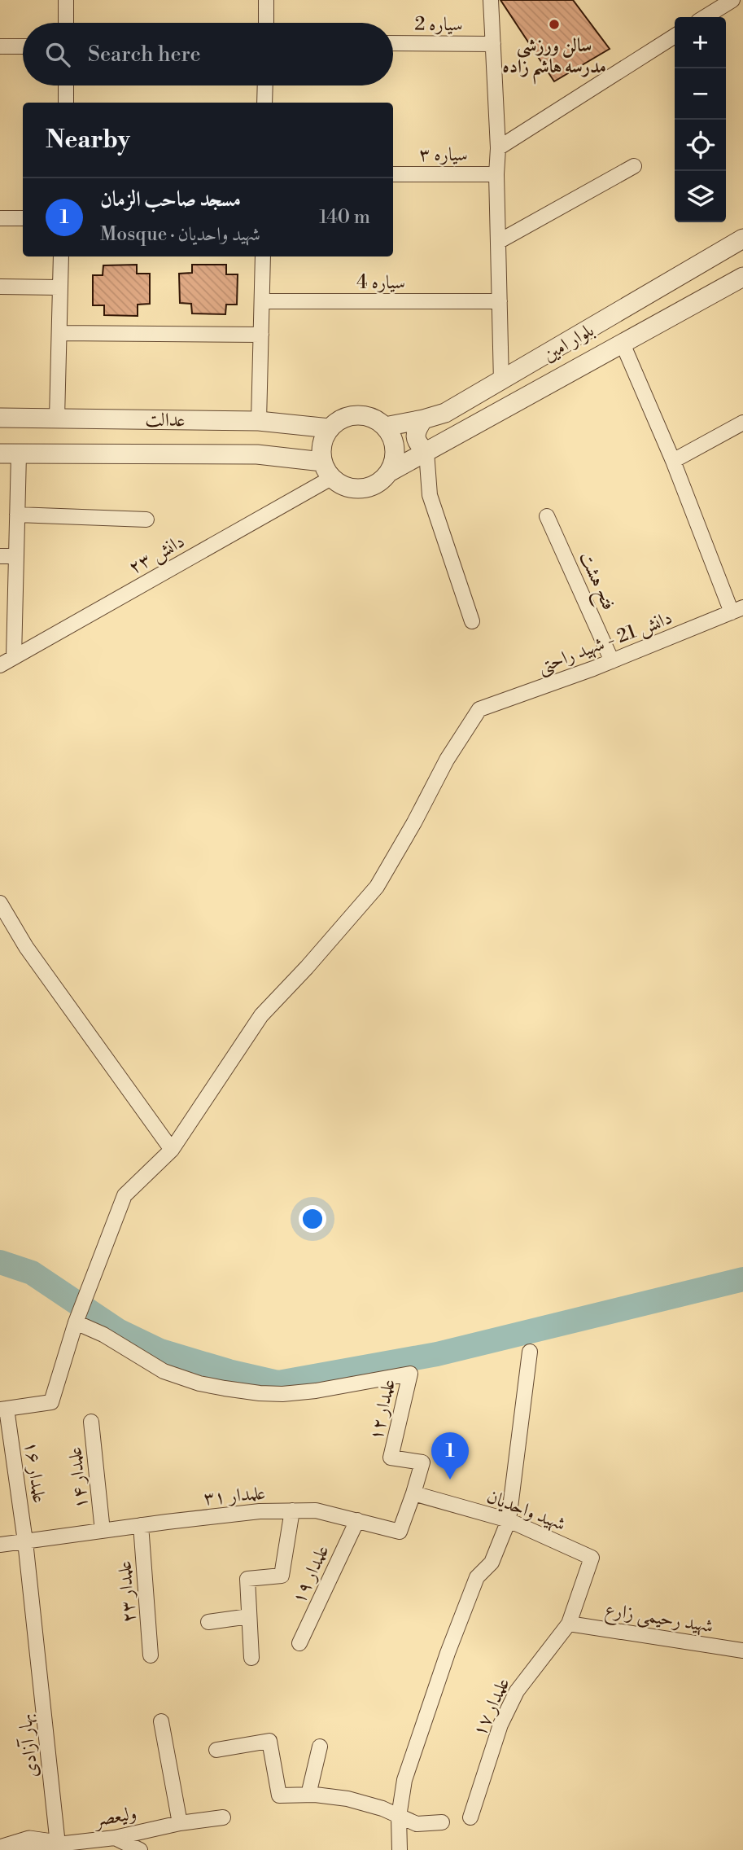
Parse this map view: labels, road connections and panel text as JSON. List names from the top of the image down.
{
  "streets": {
    "street": [
      "سیاره 2",
      "سیاره ۳",
      "سیاره 4",
      "بلوار امین",
      "عدالت",
      "دانش ۲۳",
      "فتح هشت",
      "دانش 21 - شهید راحتی",
      "علمدار ۱۲",
      "علمدار ۱۶",
      "علمدار ۱۴",
      "علمدار ۳۱",
      "شهید واحدیان",
      "علمدار ۱۹",
      "علمدار ۲۳",
      "شهید رحیمی زارع",
      "علمدار ۱۷",
      "بهار آزادی",
      "ولیعصر"
    ]
  },
  "crossings": [
    ["بلوار امین", "عدالت"],
    ["بلوار امین", "دانش ۲۳"],
    ["عدالت", "دانش ۲۳"],
    ["فتح هشت", "دانش 21 - شهید راحتی"],
    ["علمدار ۱۲", "علمدار ۳۱"],
    ["علمدار ۱۶", "علمدار ۳۱"],
    ["علمدار ۱۶", "بهار آزادی"],
    ["علمدار ۱۴", "علمدار ۳۱"],
    ["علمدار ۳۱", "شهید واحدیان"],
    ["علمدار ۳۱", "علمدار ۱۹"],
    ["علمدار ۳۱", "علمدار ۲۳"],
    ["علمدار ۳۱", "بهار آزادی"],
    ["شهید واحدیان", "شهید رحیمی زارع"],
    ["شهید واحدیان", "علمدار ۱۷"],
    ["شهید رحیمی زارع", "علمدار ۱۷"],
    ["بهار آزادی", "ولیعصر"]
  ],
  "places": ["سالن ورزشی مدرسه هاشم زاده"],
  "page": {
    "map_buttons": ["+", "−"],
    "search": "Search here",
    "heading": "Nearby",
    "list": [
      {
        "mark": "1",
        "name": "مسجد صاحب الزمان",
        "note": "Mosque · شهید واحدیان",
        "value": "140 m"
      }
    ],
    "pins": "1"
  }
}
